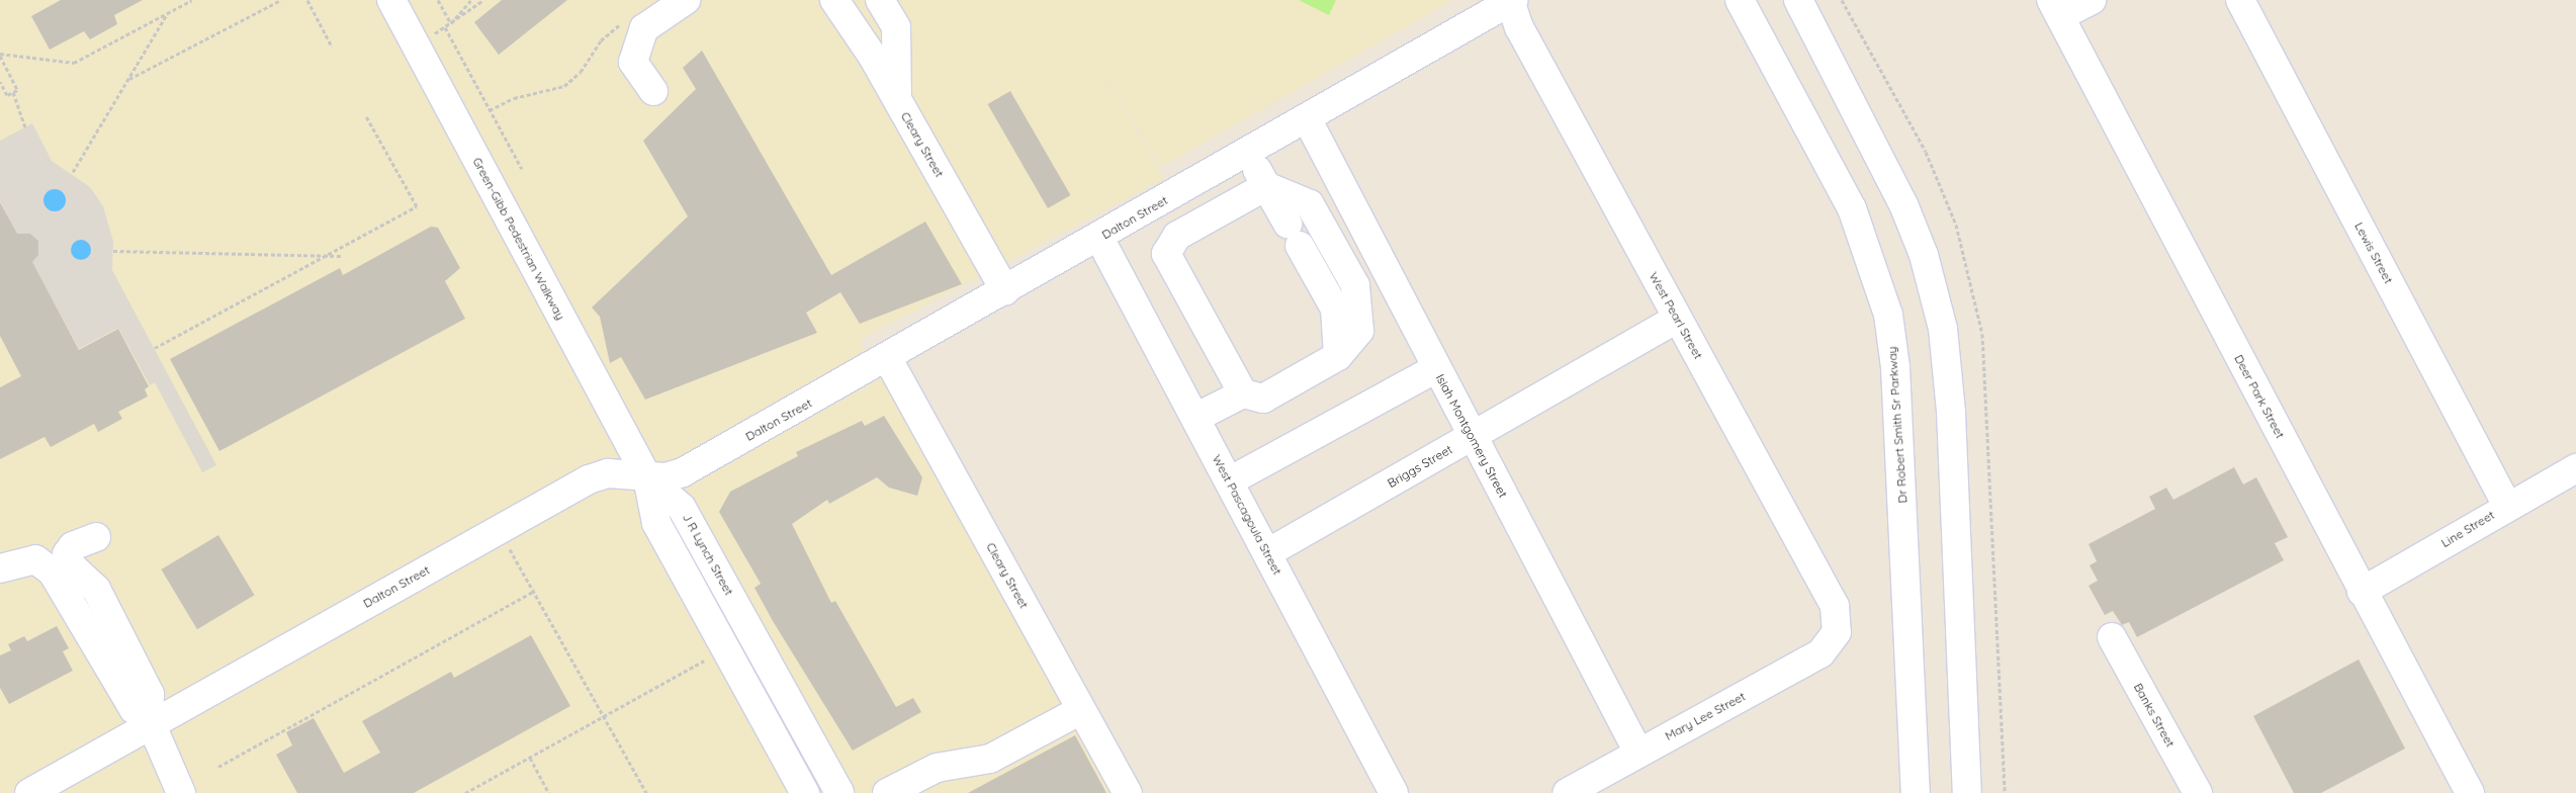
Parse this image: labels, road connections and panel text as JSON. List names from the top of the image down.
{
  "streets": {
    "street": [
      "Cleary Street",
      "Dalton Street",
      "Green-Gibb Pedestrian Walkway",
      "Lewis Street",
      "West Pearl Street",
      "Deer Park Street",
      "Dr Robert Smith Sr Parkway",
      "Isiah Montgomery Street",
      "Briggs Street",
      "West Pascagoula Street",
      "Line Street",
      "J R Lynch Street",
      "Banks Street",
      "Mary Lee Street"
    ]
  },
  "crossings": [
    ["Cleary Street", "Dalton Street"],
    ["Dalton Street", "Green-Gibb Pedestrian Walkway"],
    ["Dalton Street", "West Pearl Street"],
    ["Dalton Street", "Isiah Montgomery Street"],
    ["Dalton Street", "West Pascagoula Street"],
    ["Dalton Street", "J R Lynch Street"],
    ["Green-Gibb Pedestrian Walkway", "J R Lynch Street"],
    ["Lewis Street", "Line Street"],
    ["West Pearl Street", "Briggs Street"],
    ["West Pearl Street", "Mary Lee Street"],
    ["Deer Park Street", "Line Street"],
    ["Isiah Montgomery Street", "Briggs Street"],
    ["Isiah Montgomery Street", "Mary Lee Street"],
    ["Briggs Street", "West Pascagoula Street"]
  ]
}
